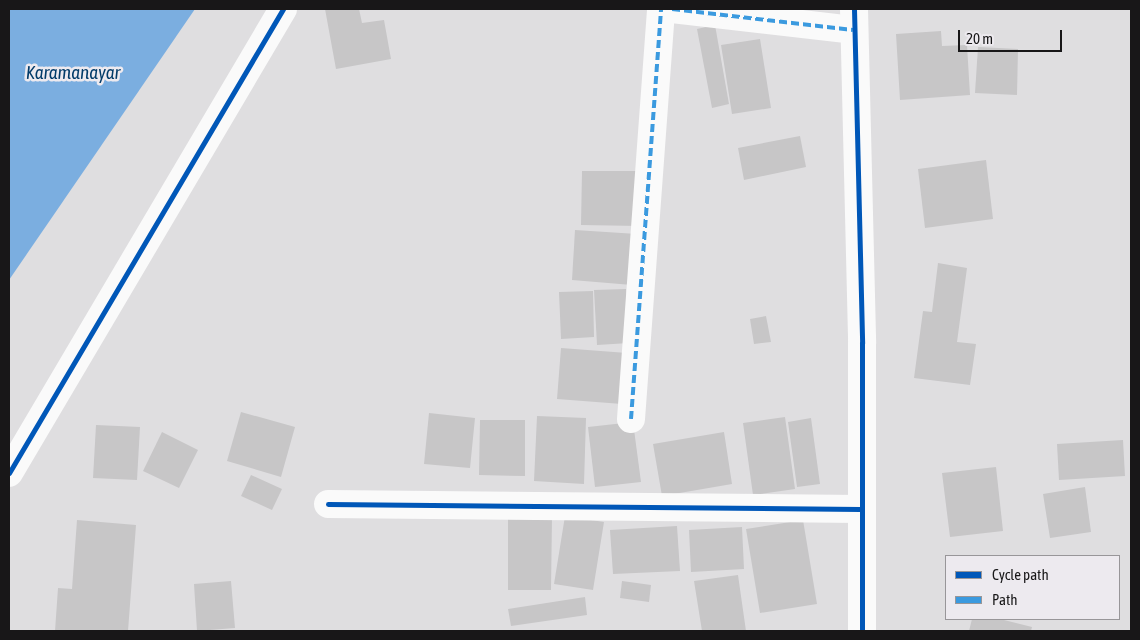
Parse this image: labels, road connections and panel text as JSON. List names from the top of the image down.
{
  "water": ["Karamanayar"],
  "legend": ["Cycle path", "Path"],
  "scale_bar": "20 m"
}
